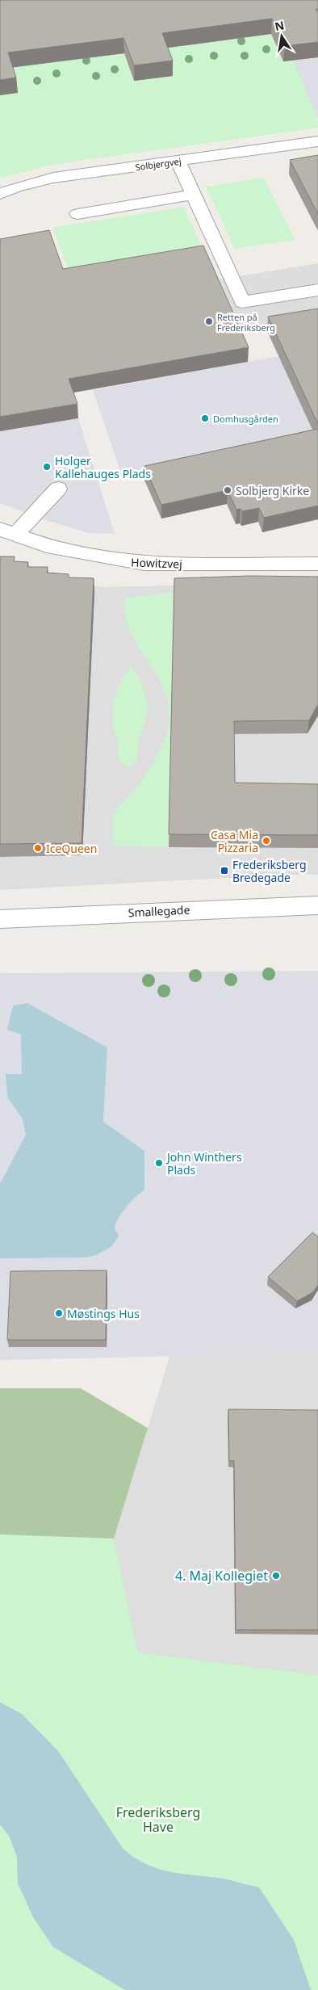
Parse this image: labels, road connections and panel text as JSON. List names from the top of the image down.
{
  "streets": {
    "street": ["Solbjergvej", "Howitzvej", "Smallegade"]
  },
  "parks": ["Frederiksberg Have"],
  "places": {
    "other": [
      "Retten på Frederiksberg",
      "Domhusgården",
      "Holger Kallehauges Plads",
      "Solbjerg Kirke",
      "Casa Mia Pizzaria",
      "IceQueen",
      "John Winthers Plads",
      "Møstings Hus",
      "4. Maj Kollegiet"
    ],
    "transit": ["Frederiksberg Bredegade"]
  },
  "north": "top"
}
